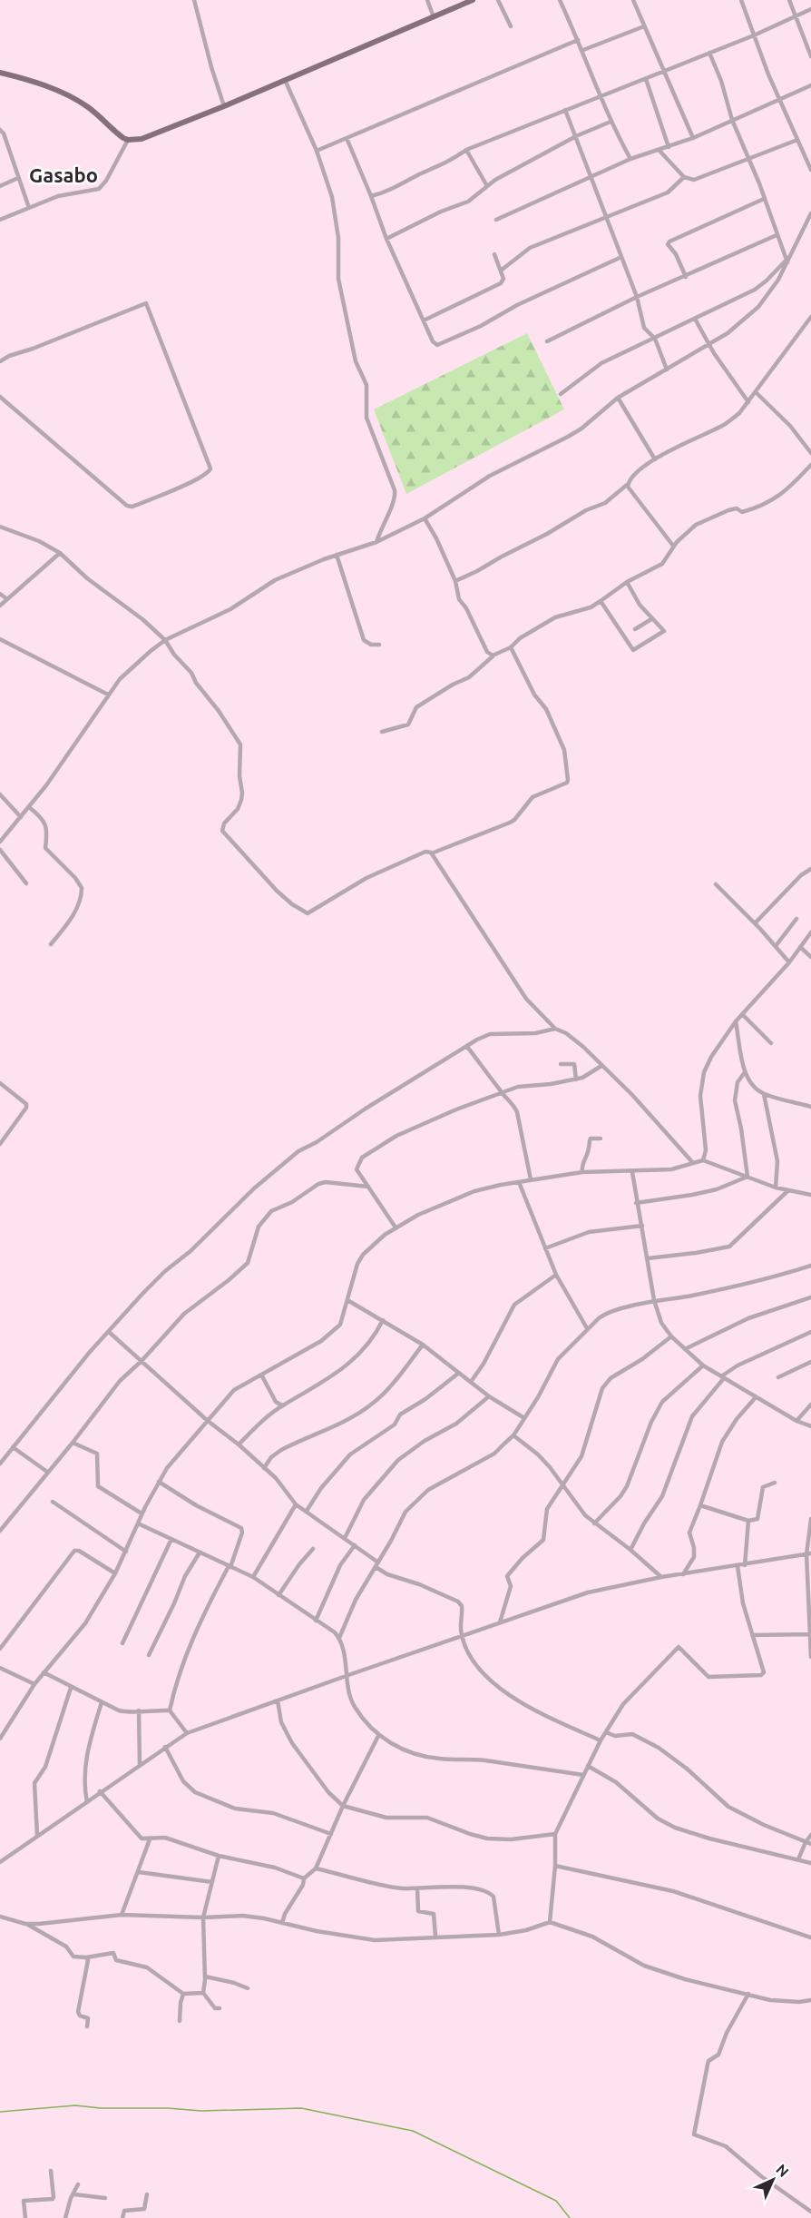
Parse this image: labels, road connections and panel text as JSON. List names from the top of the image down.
{
  "districts": ["Gasabo"],
  "north": "top right"
}
